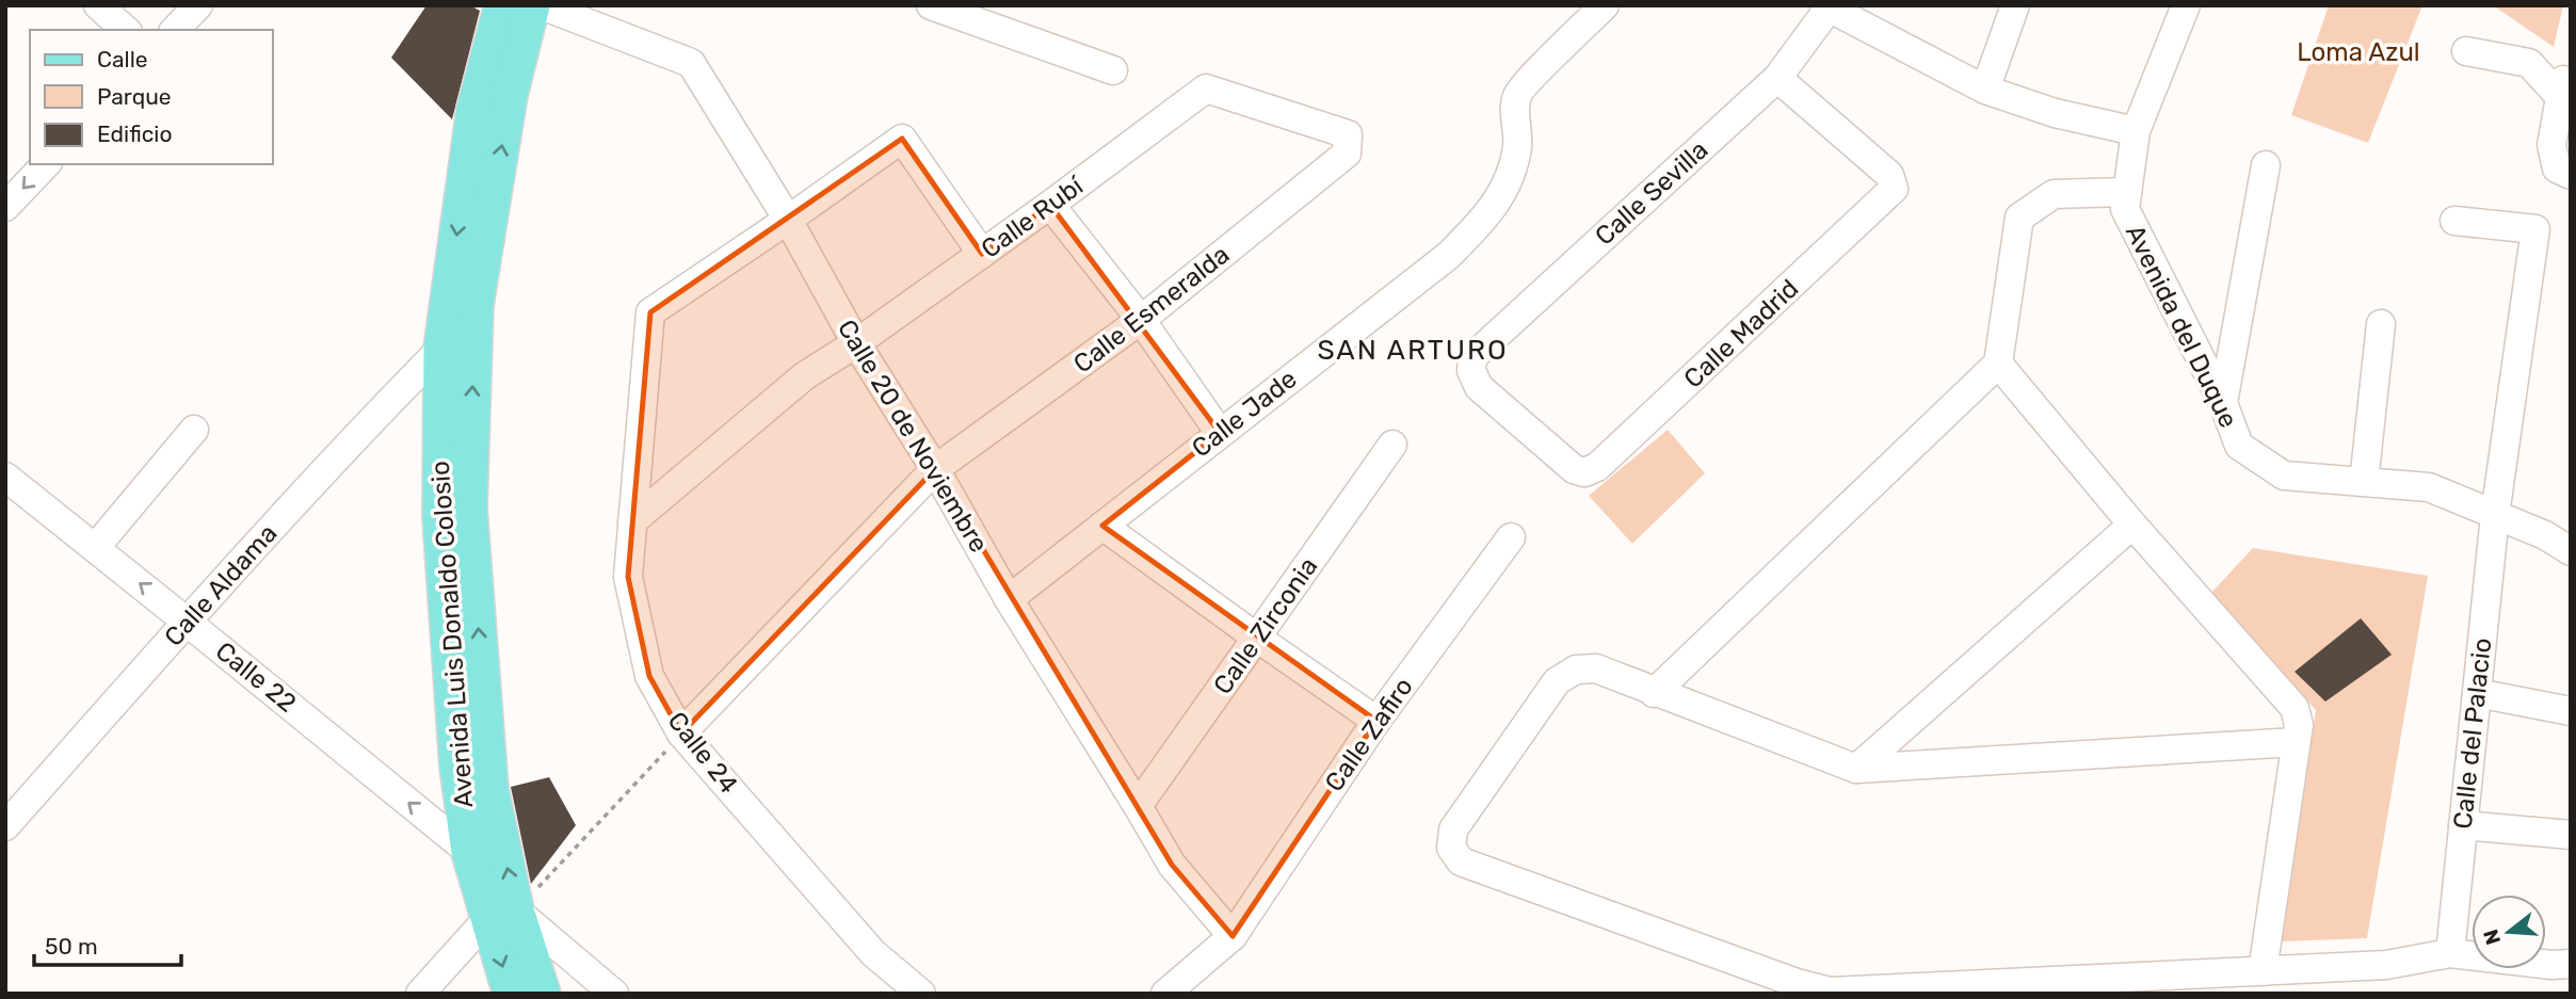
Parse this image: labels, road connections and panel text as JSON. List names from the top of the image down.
{
  "streets": {
    "main road": ["Avenida Luis Donaldo Colosio"],
    "street": [
      "Calle Sevilla",
      "Calle Rubí",
      "Calle Esmeralda",
      "Avenida del Duque",
      "Calle Madrid",
      "Calle Jade",
      "Calle 20 de Noviembre",
      "Calle Aldama",
      "Calle Zirconia",
      "Calle 22",
      "Calle del Palacio",
      "Calle Zafiro",
      "Calle 24"
    ]
  },
  "crossings": [
    ["Calle Sevilla", "Calle Madrid"],
    ["Calle Rubí", "Calle Esmeralda"],
    ["Calle Rubí", "Calle 20 de Noviembre"],
    ["Calle Rubí", "Calle 24"],
    ["Calle Esmeralda", "Calle 20 de Noviembre"],
    ["Calle Esmeralda", "Calle 24"],
    ["Avenida del Duque", "Calle del Palacio"],
    ["Calle Jade", "Calle 20 de Noviembre"],
    ["Calle 20 de Noviembre", "Calle Zirconia"],
    ["Calle 20 de Noviembre", "Calle Zafiro"],
    ["Calle 20 de Noviembre", "Calle 24"],
    ["Calle Aldama", "Avenida Luis Donaldo Colosio"],
    ["Calle Aldama", "Calle 22"],
    ["Avenida Luis Donaldo Colosio", "Calle 22"]
  ],
  "one_way": ["Calle 22"],
  "districts": ["SAN ARTURO"],
  "parks": ["Loma Azul"],
  "legend": ["Calle", "Parque", "Edificio"],
  "scale_bar": "50 m",
  "north": "left"
}
